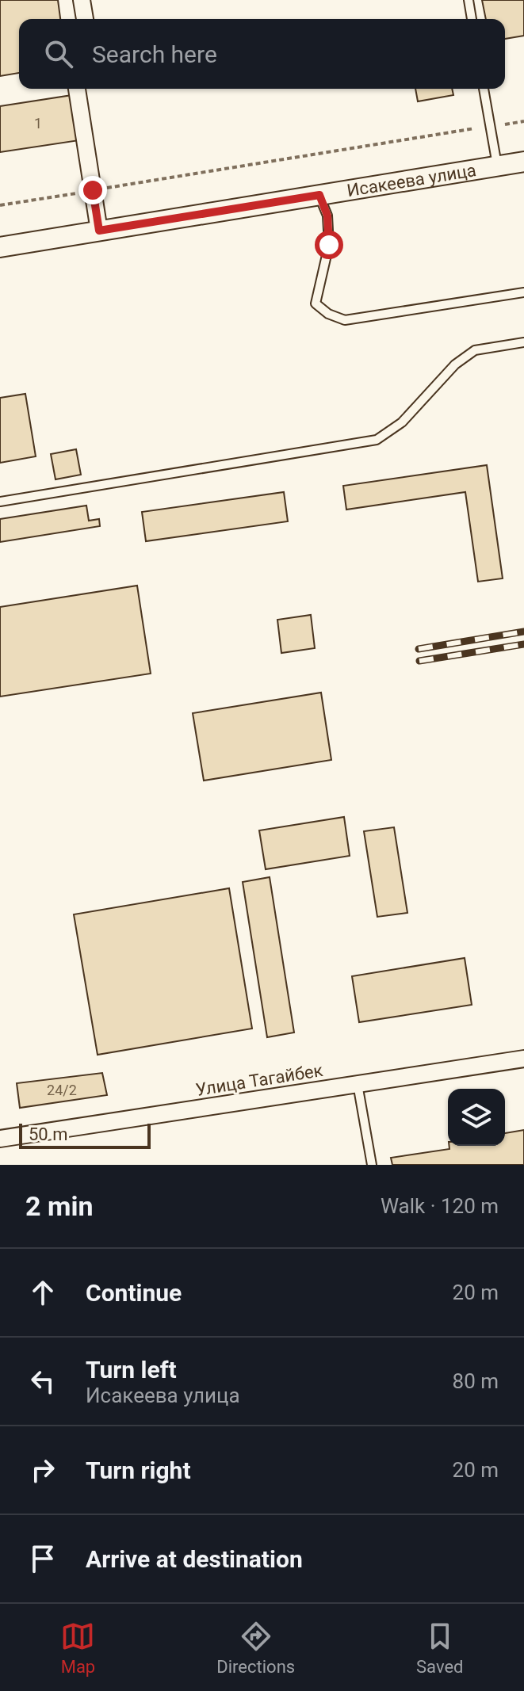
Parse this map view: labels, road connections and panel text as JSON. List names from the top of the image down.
{
  "streets": {
    "street": ["Исакеева улица", "Улица Тагайбек"]
  },
  "house_numbers": ["1", "24/2"],
  "scale_bar": "50 m",
  "page": {
    "search": "Search here",
    "scale": "50 m",
    "heading": ["2 min", "Walk · 120 m"],
    "list": [
      ["Continue", "20 m"],
      ["Turn left", "Исакеева улица", "80 m"],
      ["Turn right", "20 m"],
      "Arrive at destination"
    ],
    "nav": ["Map", "Directions", "Saved"]
  }
}
